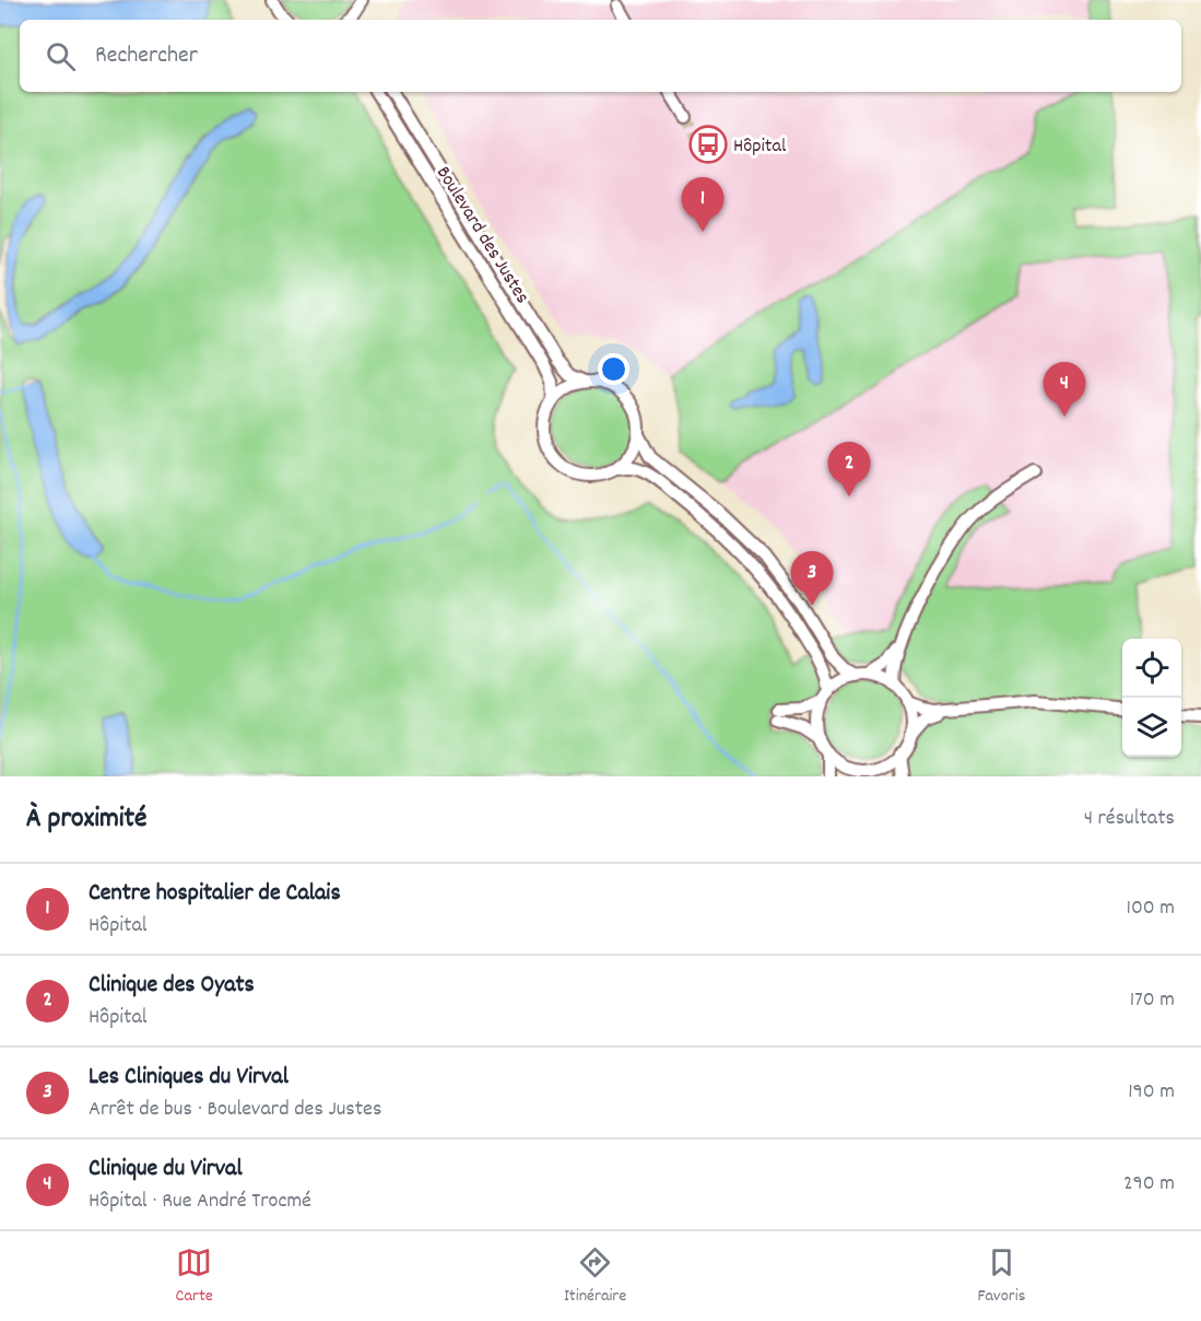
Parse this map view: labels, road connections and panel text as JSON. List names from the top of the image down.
{
  "streets": {
    "street": ["Boulevard des Justes"]
  },
  "places": {
    "bus stop": ["Hôpital"]
  },
  "page": {
    "search": "Rechercher",
    "pins": [
      "1",
      "4",
      "2",
      "3"
    ],
    "heading": ["À proximité", "4 résultats"],
    "list": [
      {
        "mark": "1",
        "name": "Centre hospitalier de Calais",
        "note": "Hôpital",
        "value": "100 m"
      },
      {
        "mark": "2",
        "name": "Clinique des Oyats",
        "note": "Hôpital",
        "value": "170 m"
      },
      {
        "mark": "3",
        "name": "Les Cliniques du Virval",
        "note": "Arrêt de bus · Boulevard des Justes",
        "value": "190 m"
      },
      {
        "mark": "4",
        "name": "Clinique du Virval",
        "note": "Hôpital · Rue André Trocmé",
        "value": "290 m"
      }
    ],
    "nav": ["Carte", "Itinéraire", "Favoris"]
  }
}
